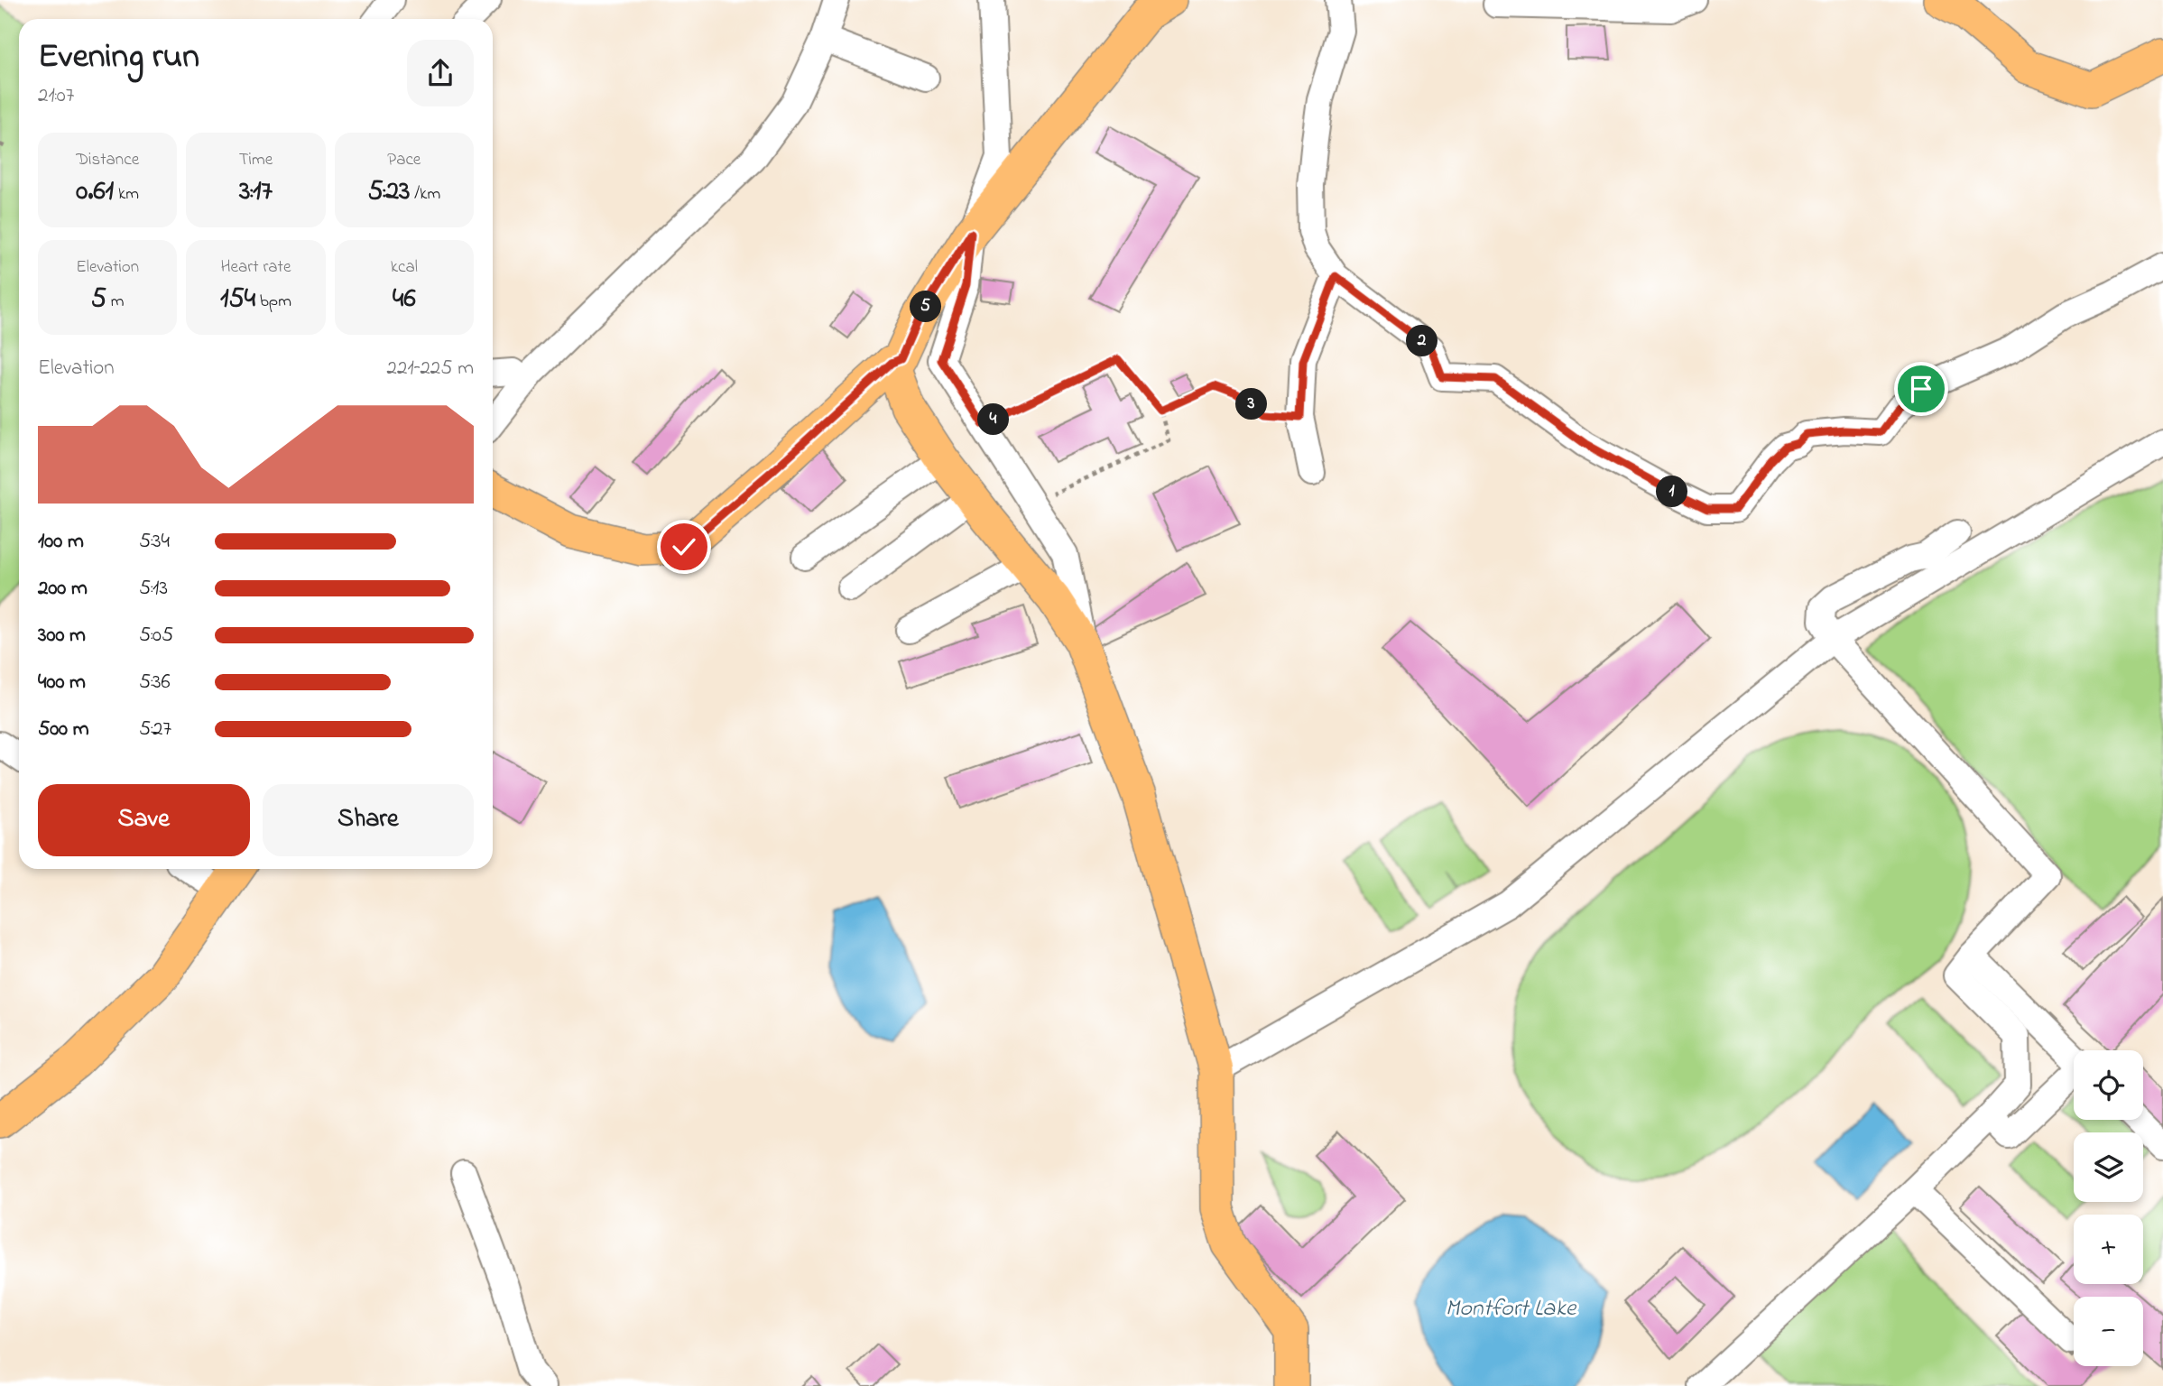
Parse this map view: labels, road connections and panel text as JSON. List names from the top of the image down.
{
  "water": ["Montfort Lake"],
  "page": {
    "heading": ["Evening run", "21:07"],
    "stats": [
      ["Distance", "0.61 km"],
      ["Time", "3:17"],
      ["Pace", "5:23 /km"],
      ["Elevation", "5 m"],
      ["Heart rate", "154 bpm"],
      ["kcal", "46"]
    ],
    "pins": [
      "5",
      "2",
      "3",
      "4",
      "1"
    ],
    "chart": ["Elevation", "221–225 m"],
    "list": [
      {
        "name": "100 m",
        "note": "5:34"
      },
      {
        "name": "200 m",
        "note": "5:13"
      },
      {
        "name": "300 m",
        "note": "5:05"
      },
      {
        "name": "400 m",
        "note": "5:36"
      },
      {
        "name": "500 m",
        "note": "5:27"
      }
    ],
    "buttons": ["Save", "Share"],
    "map_buttons": ["+", "−"]
  }
}
